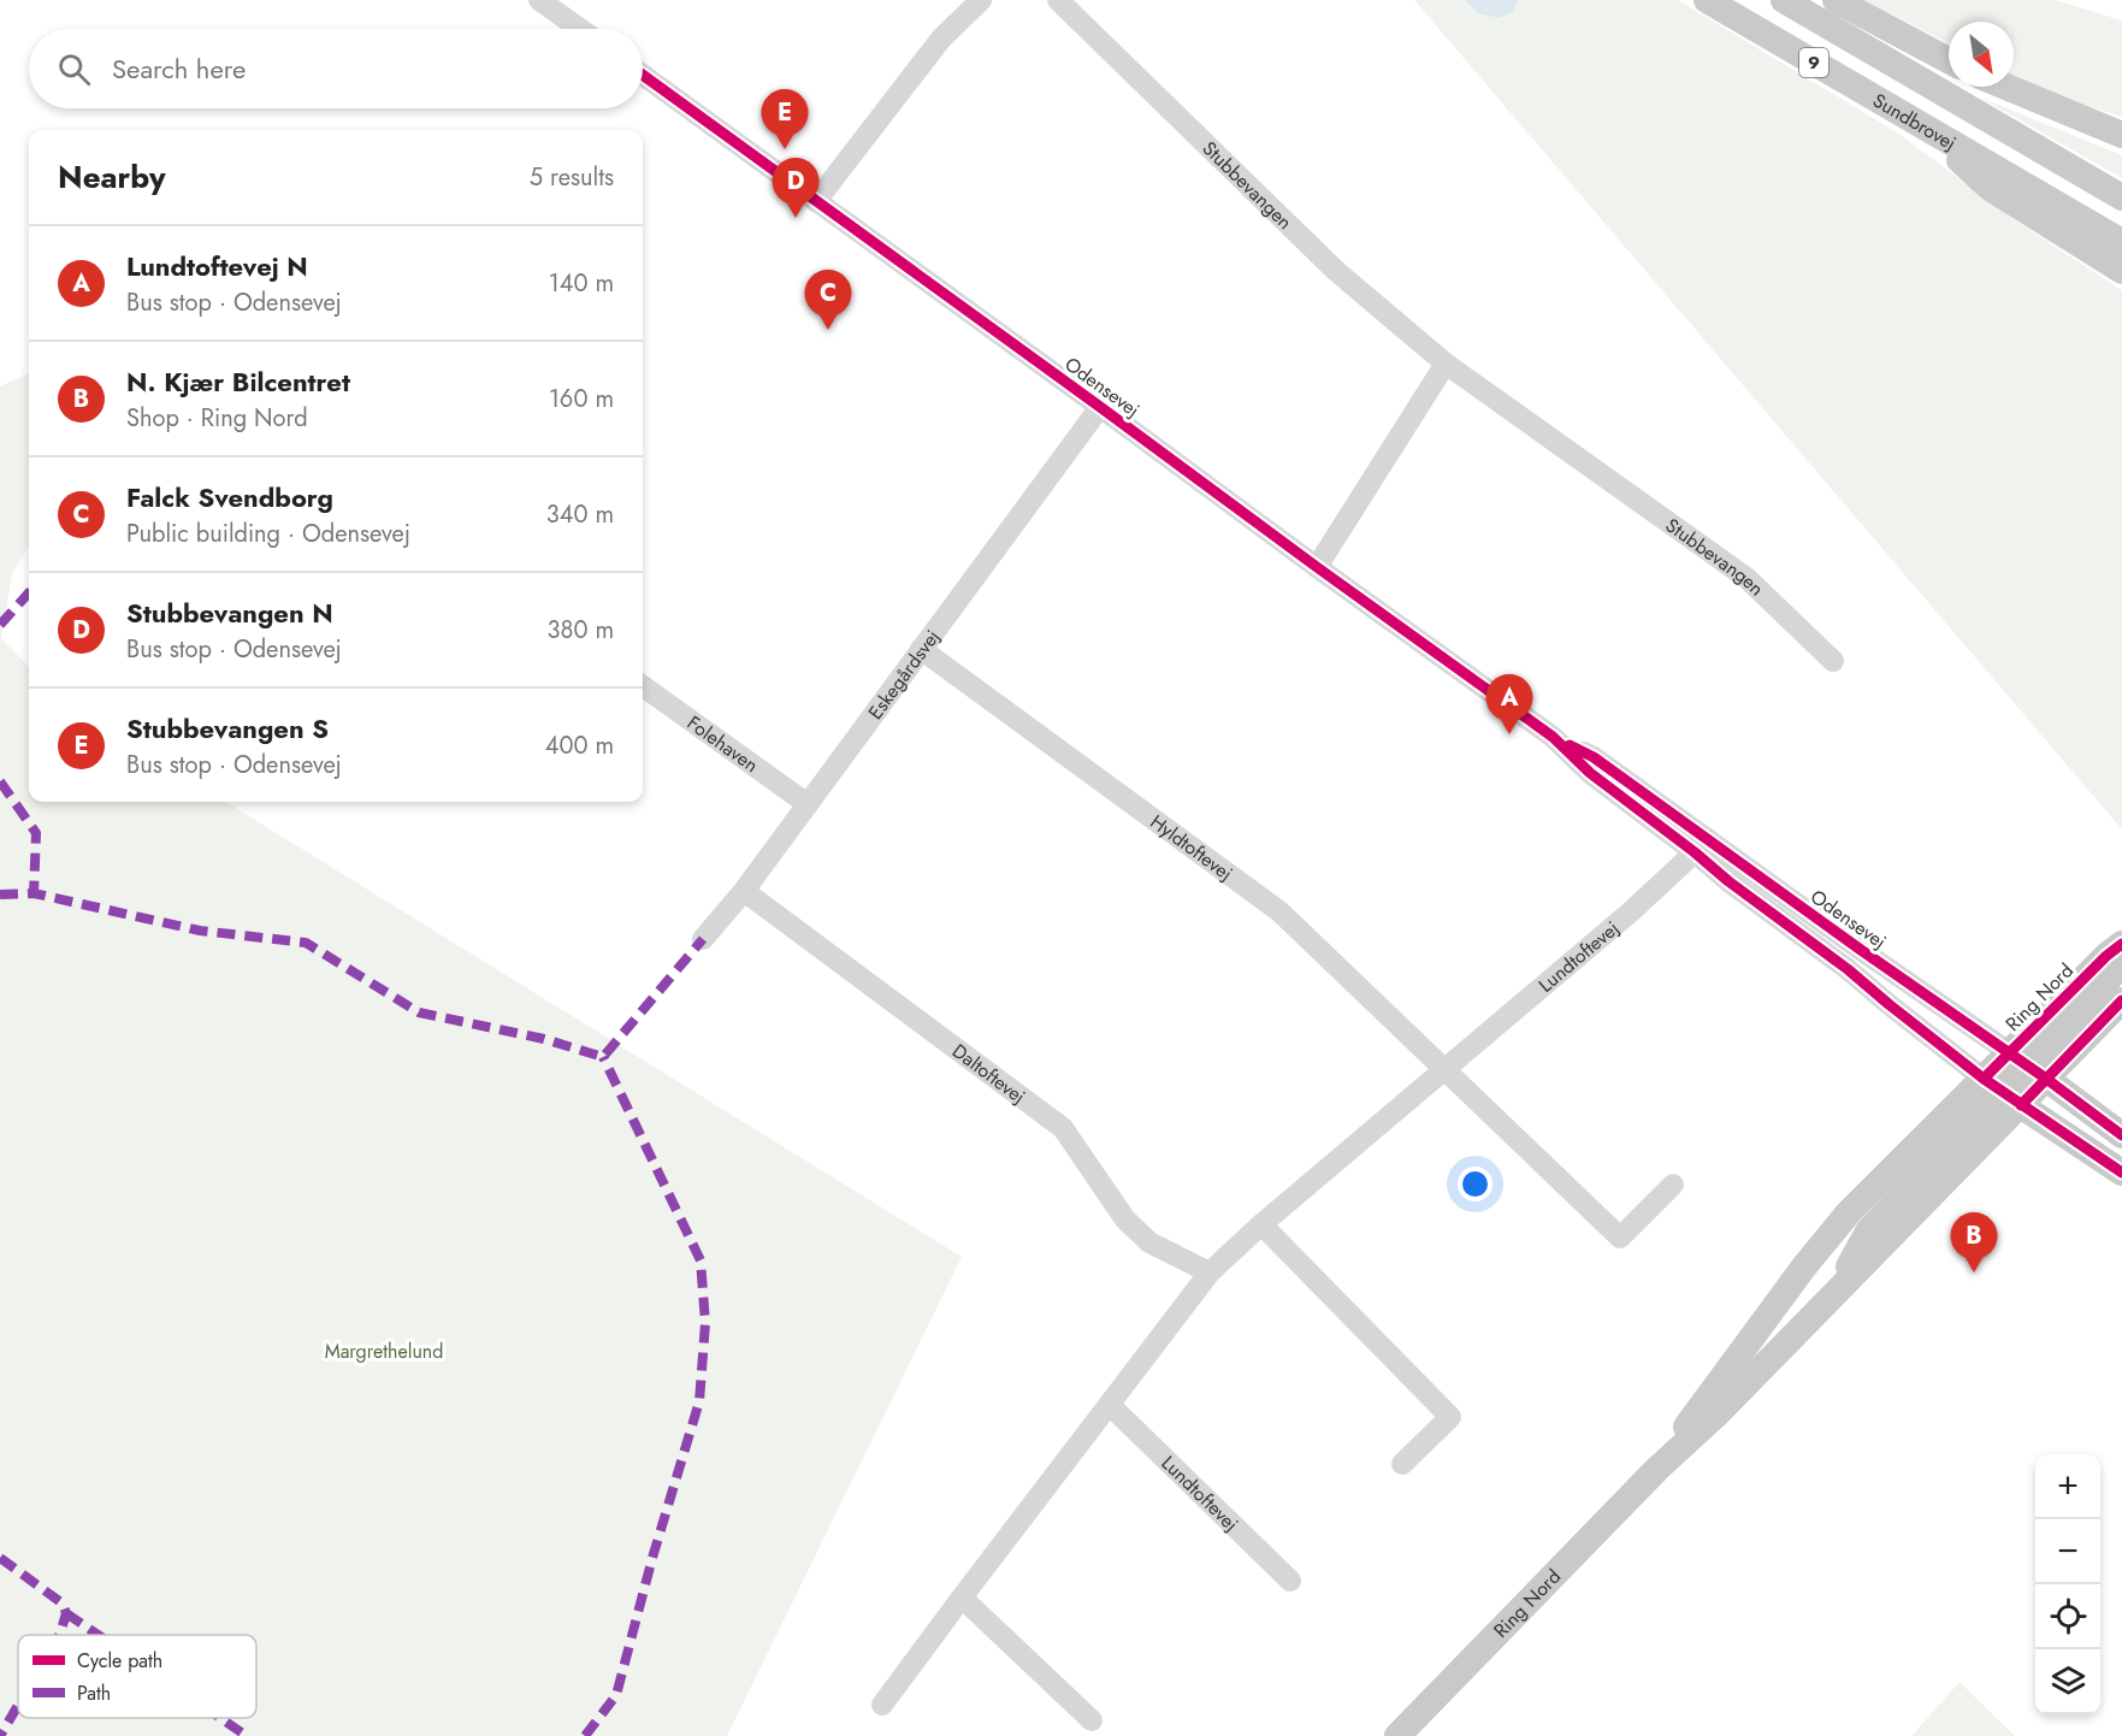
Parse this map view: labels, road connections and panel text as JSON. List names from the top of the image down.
{
  "streets": {
    "main road": [
      "9",
      "Sundbrovej",
      "Odensevej",
      "Ring Nord"
    ],
    "street": [
      "Stubbevangen",
      "Eskegårdsvej",
      "Folehaven",
      "Hyldtoftevej",
      "Lundtoftevej",
      "Daltoftevej"
    ]
  },
  "crossings": [
    ["Odensevej", "Eskegårdsvej"],
    ["Odensevej", "Lundtoftevej"],
    ["Odensevej", "Ring Nord"],
    ["Eskegårdsvej", "Folehaven"],
    ["Eskegårdsvej", "Hyldtoftevej"],
    ["Eskegårdsvej", "Daltoftevej"],
    ["Hyldtoftevej", "Lundtoftevej"],
    ["Lundtoftevej", "Daltoftevej"]
  ],
  "parks": ["Margrethelund"],
  "legend": ["Cycle path", "Path"],
  "north": "bottom right",
  "page": {
    "search": "Search here",
    "pins": [
      "E",
      "D",
      "C",
      "A",
      "B"
    ],
    "heading": ["Nearby", "5 results"],
    "list": [
      {
        "mark": "A",
        "name": "Lundtoftevej N",
        "note": "Bus stop · Odensevej",
        "value": "140 m"
      },
      {
        "mark": "B",
        "name": "N. Kjær Bilcentret",
        "note": "Shop · Ring Nord",
        "value": "160 m"
      },
      {
        "mark": "C",
        "name": "Falck Svendborg",
        "note": "Public building · Odensevej",
        "value": "340 m"
      },
      {
        "mark": "D",
        "name": "Stubbevangen N",
        "note": "Bus stop · Odensevej",
        "value": "380 m"
      },
      {
        "mark": "E",
        "name": "Stubbevangen S",
        "note": "Bus stop · Odensevej",
        "value": "400 m"
      }
    ],
    "map_buttons": ["+", "−"]
  }
}
